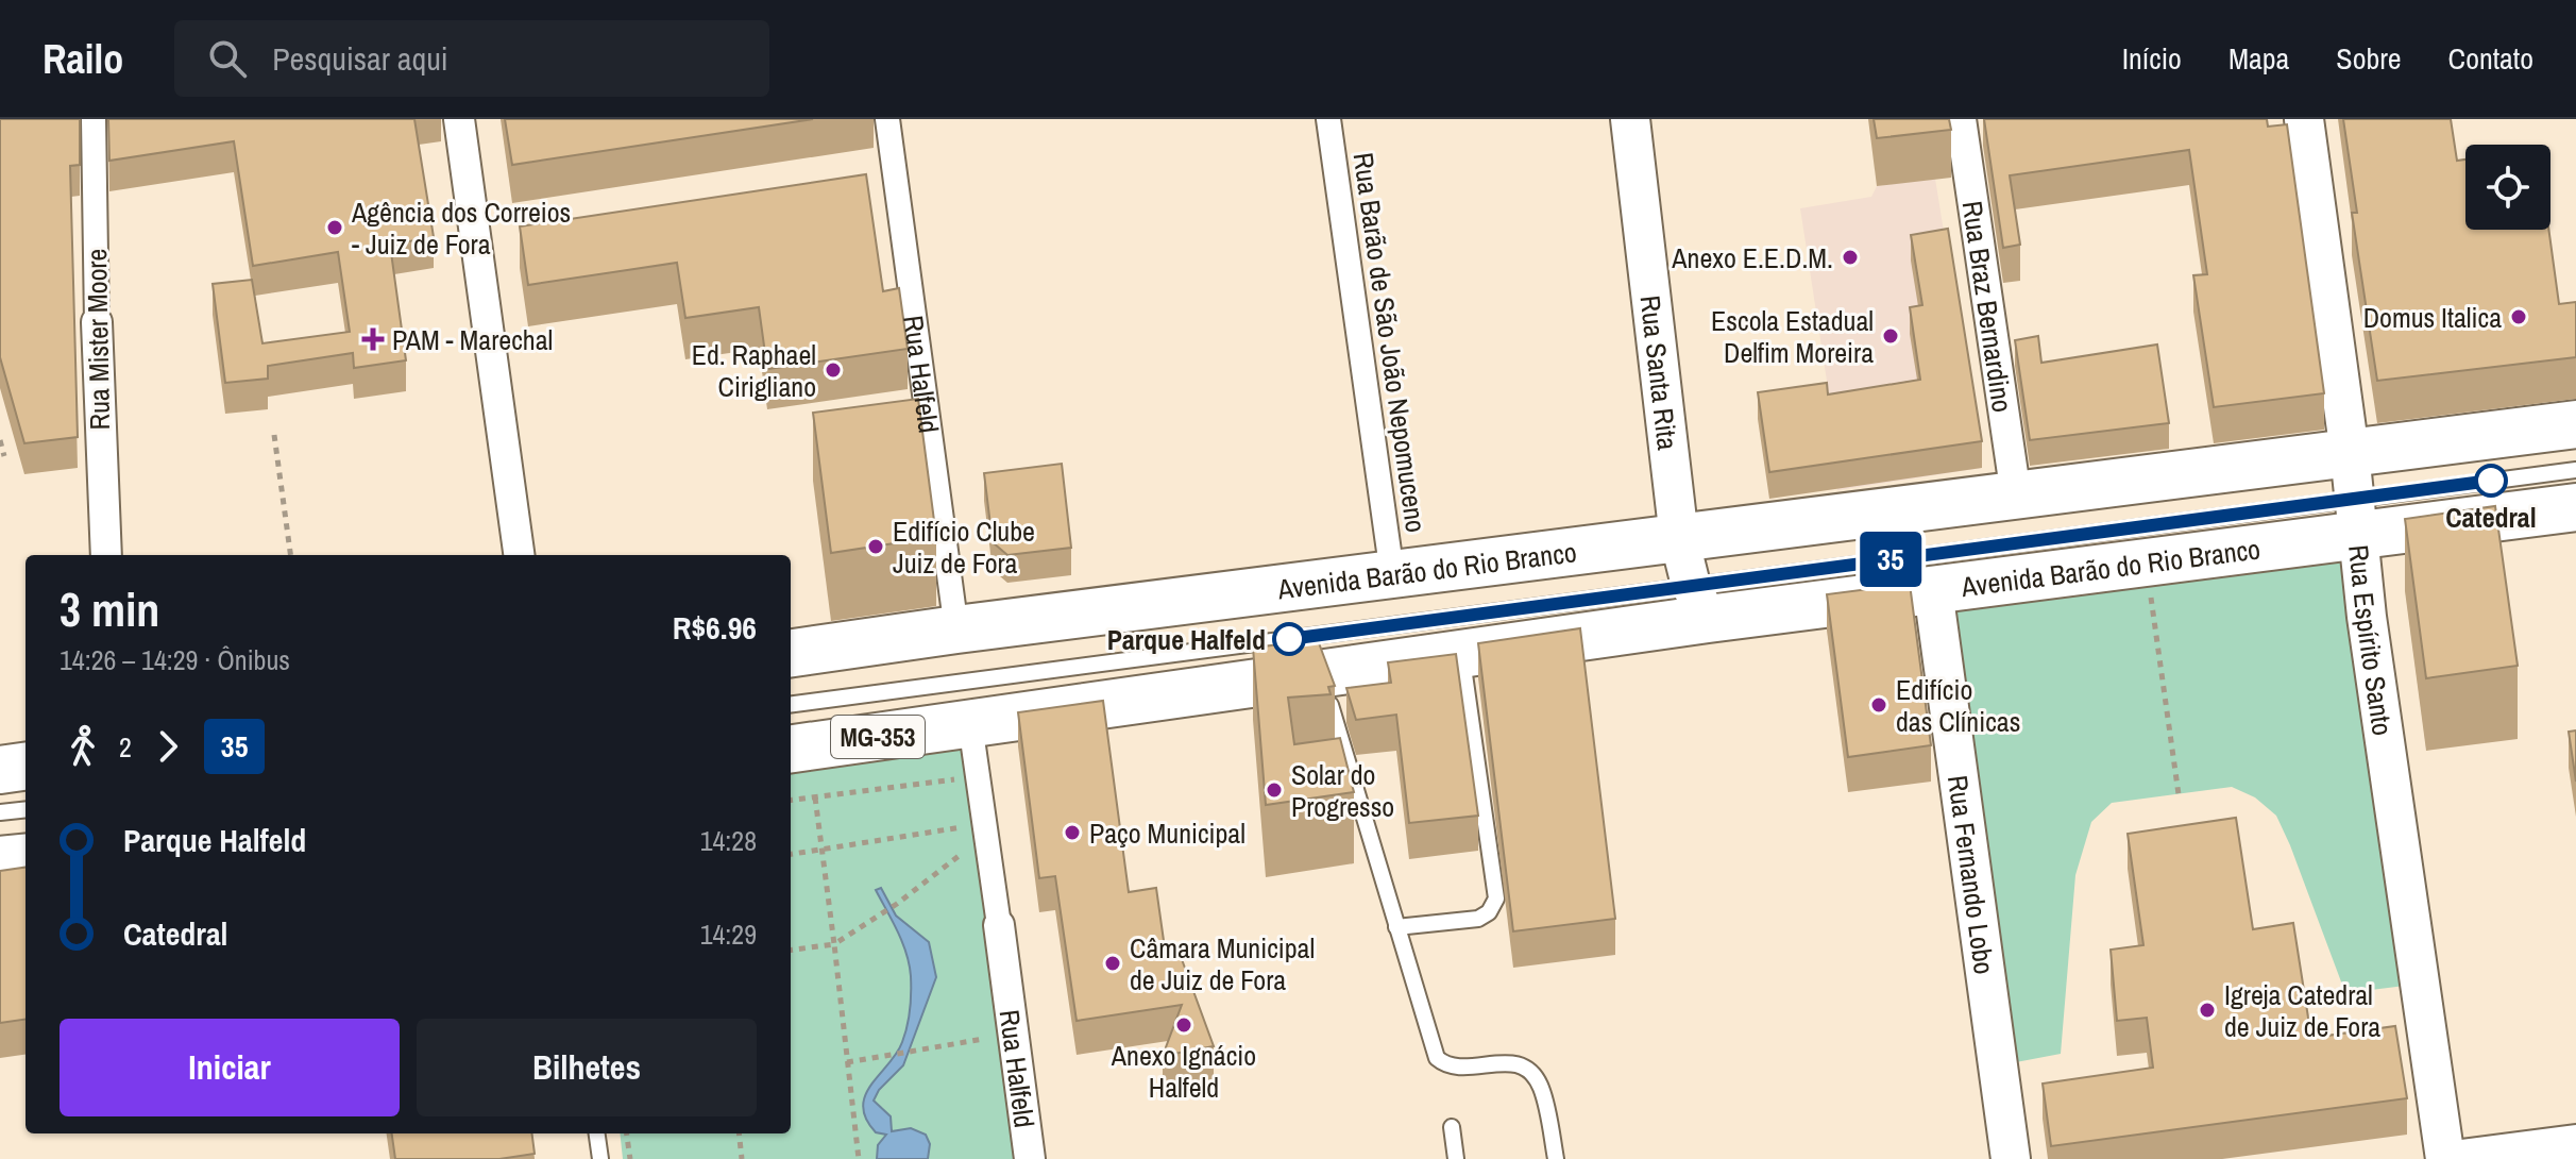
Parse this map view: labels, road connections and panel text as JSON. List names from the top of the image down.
{
  "streets": {
    "main road": ["Avenida Barão do Rio Branco", "MG-353"],
    "street": [
      "Rua Braz Bernardino",
      "Rua Mister Moore",
      "Rua Barão de São João Nepomuceno",
      "Rua Santa Rita",
      "Rua Halfeld",
      "Rua Espírito Santo",
      "Rua Fernando Lobo"
    ]
  },
  "crossings": [
    ["Rua Braz Bernardino", "Avenida Barão do Rio Branco"],
    ["Rua Barão de São João Nepomuceno", "Avenida Barão do Rio Branco"],
    ["Rua Santa Rita", "Avenida Barão do Rio Branco"],
    ["Rua Halfeld", "Avenida Barão do Rio Branco"],
    ["Avenida Barão do Rio Branco", "Rua Espírito Santo"],
    ["Avenida Barão do Rio Branco", "Rua Fernando Lobo"]
  ],
  "places": {
    "other": [
      "Agência dos Correios - Juiz de Fora",
      "Anexo E.E.D.M.",
      "Domus Italica",
      "Escola Estadual Delfim Moreira",
      "Ed. Raphael Cirigliano",
      "Catedral",
      "Edifício Clube Juiz de Fora",
      "Parque Halfeld",
      "Edifício das Clínicas",
      "Solar do Progresso",
      "Paço Municipal",
      "Câmara Municipal de Juiz de Fora",
      "Igreja Catedral de Juiz de Fora",
      "Anexo Ignácio Halfeld"
    ],
    "health": ["PAM - Marechal"]
  },
  "lines": ["bus line 35"],
  "page": {
    "header": "Railo",
    "search": "Pesquisar aqui",
    "nav": [
      "Início",
      "Mapa",
      "Sobre",
      "Contato"
    ],
    "on_map": "35",
    "heading": ["3 min", "14:26 – 14:29 · Ônibus", "R$6.96"],
    "legs": ["2", "35"],
    "list": [
      {
        "name": "Parque Halfeld",
        "value": "14:28"
      },
      {
        "name": "Catedral",
        "value": "14:29"
      }
    ],
    "buttons": ["Iniciar", "Bilhetes"]
  }
}
